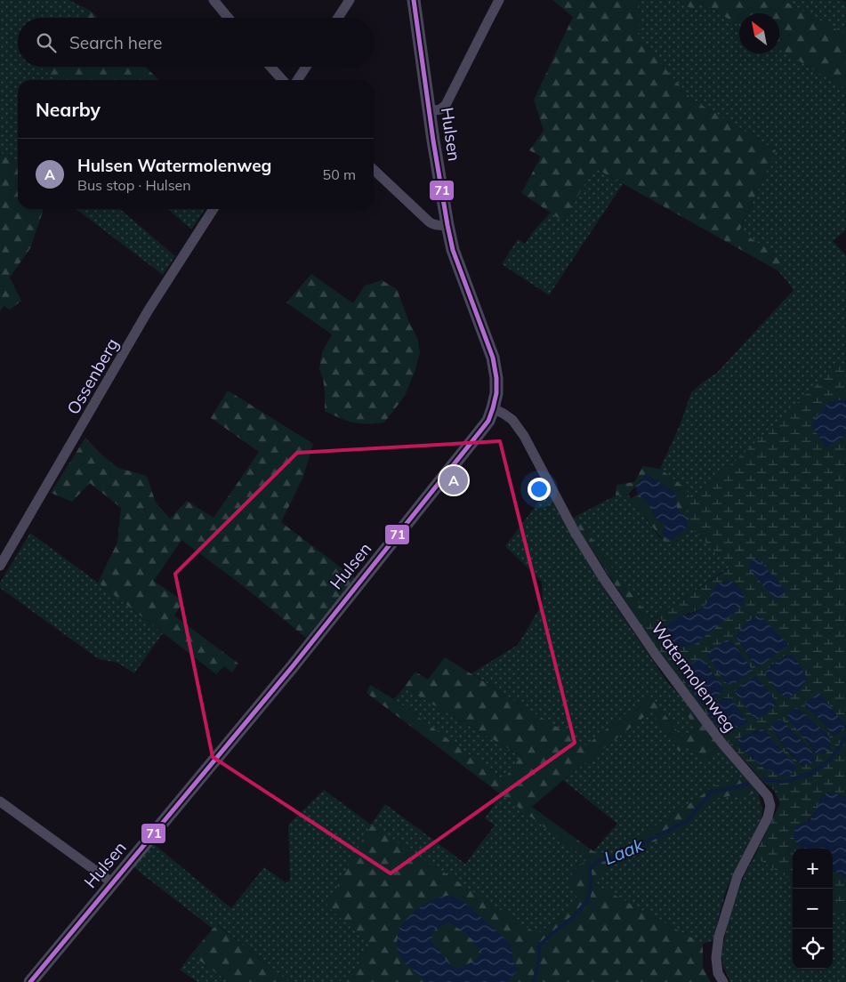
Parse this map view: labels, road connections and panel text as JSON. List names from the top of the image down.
{
  "streets": {
    "street": ["Hulsen", "Ossenberg", "Watermolenweg"]
  },
  "crossings": [
    ["Hulsen", "Watermolenweg"]
  ],
  "water": ["Laak"],
  "lines": ["transit line 71"],
  "north": "top left",
  "page": {
    "search": "Search here",
    "heading": "Nearby",
    "list": [
      {
        "mark": "A",
        "name": "Hulsen Watermolenweg",
        "note": "Bus stop · Hulsen",
        "value": "50 m"
      }
    ],
    "pins": "A",
    "map_buttons": ["+", "−"]
  }
}
